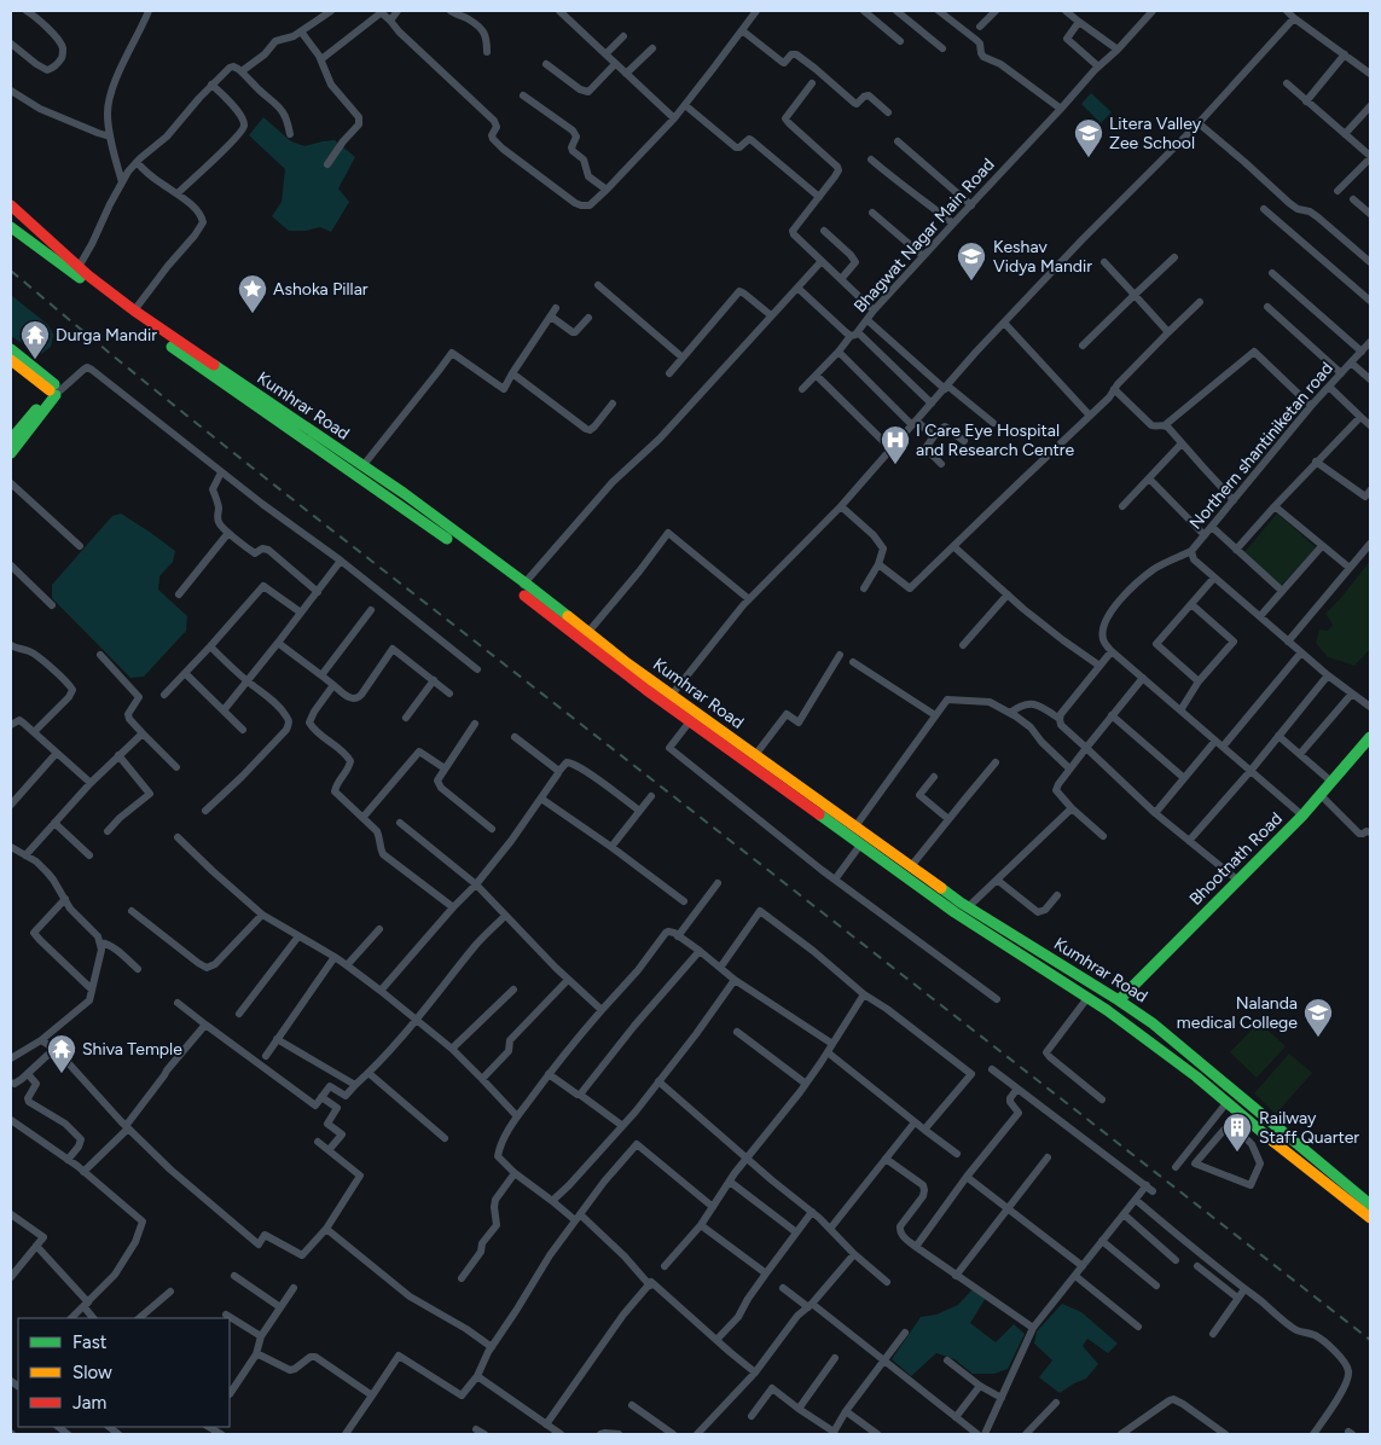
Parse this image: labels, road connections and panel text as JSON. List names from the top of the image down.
{
  "streets": {
    "main road": ["Kumhrar Road", "Bhootnath Road"],
    "street": ["Bhagwat Nagar Main Road", "Northern shantiniketan road"]
  },
  "crossings": [
    ["Kumhrar Road", "Bhootnath Road"]
  ],
  "places": {
    "school or university": ["Litera Valley Zee School", "Keshav Vidya Mandir", "Nalanda medical College"],
    "place": ["Ashoka Pillar"],
    "temple": ["Durga Mandir", "Shiva Temple"],
    "hospital": ["I Care Eye Hospital and Research Centre"],
    "building": ["Railway Staff Quarter"]
  },
  "legend": ["Fast", "Slow", "Jam"]
}
